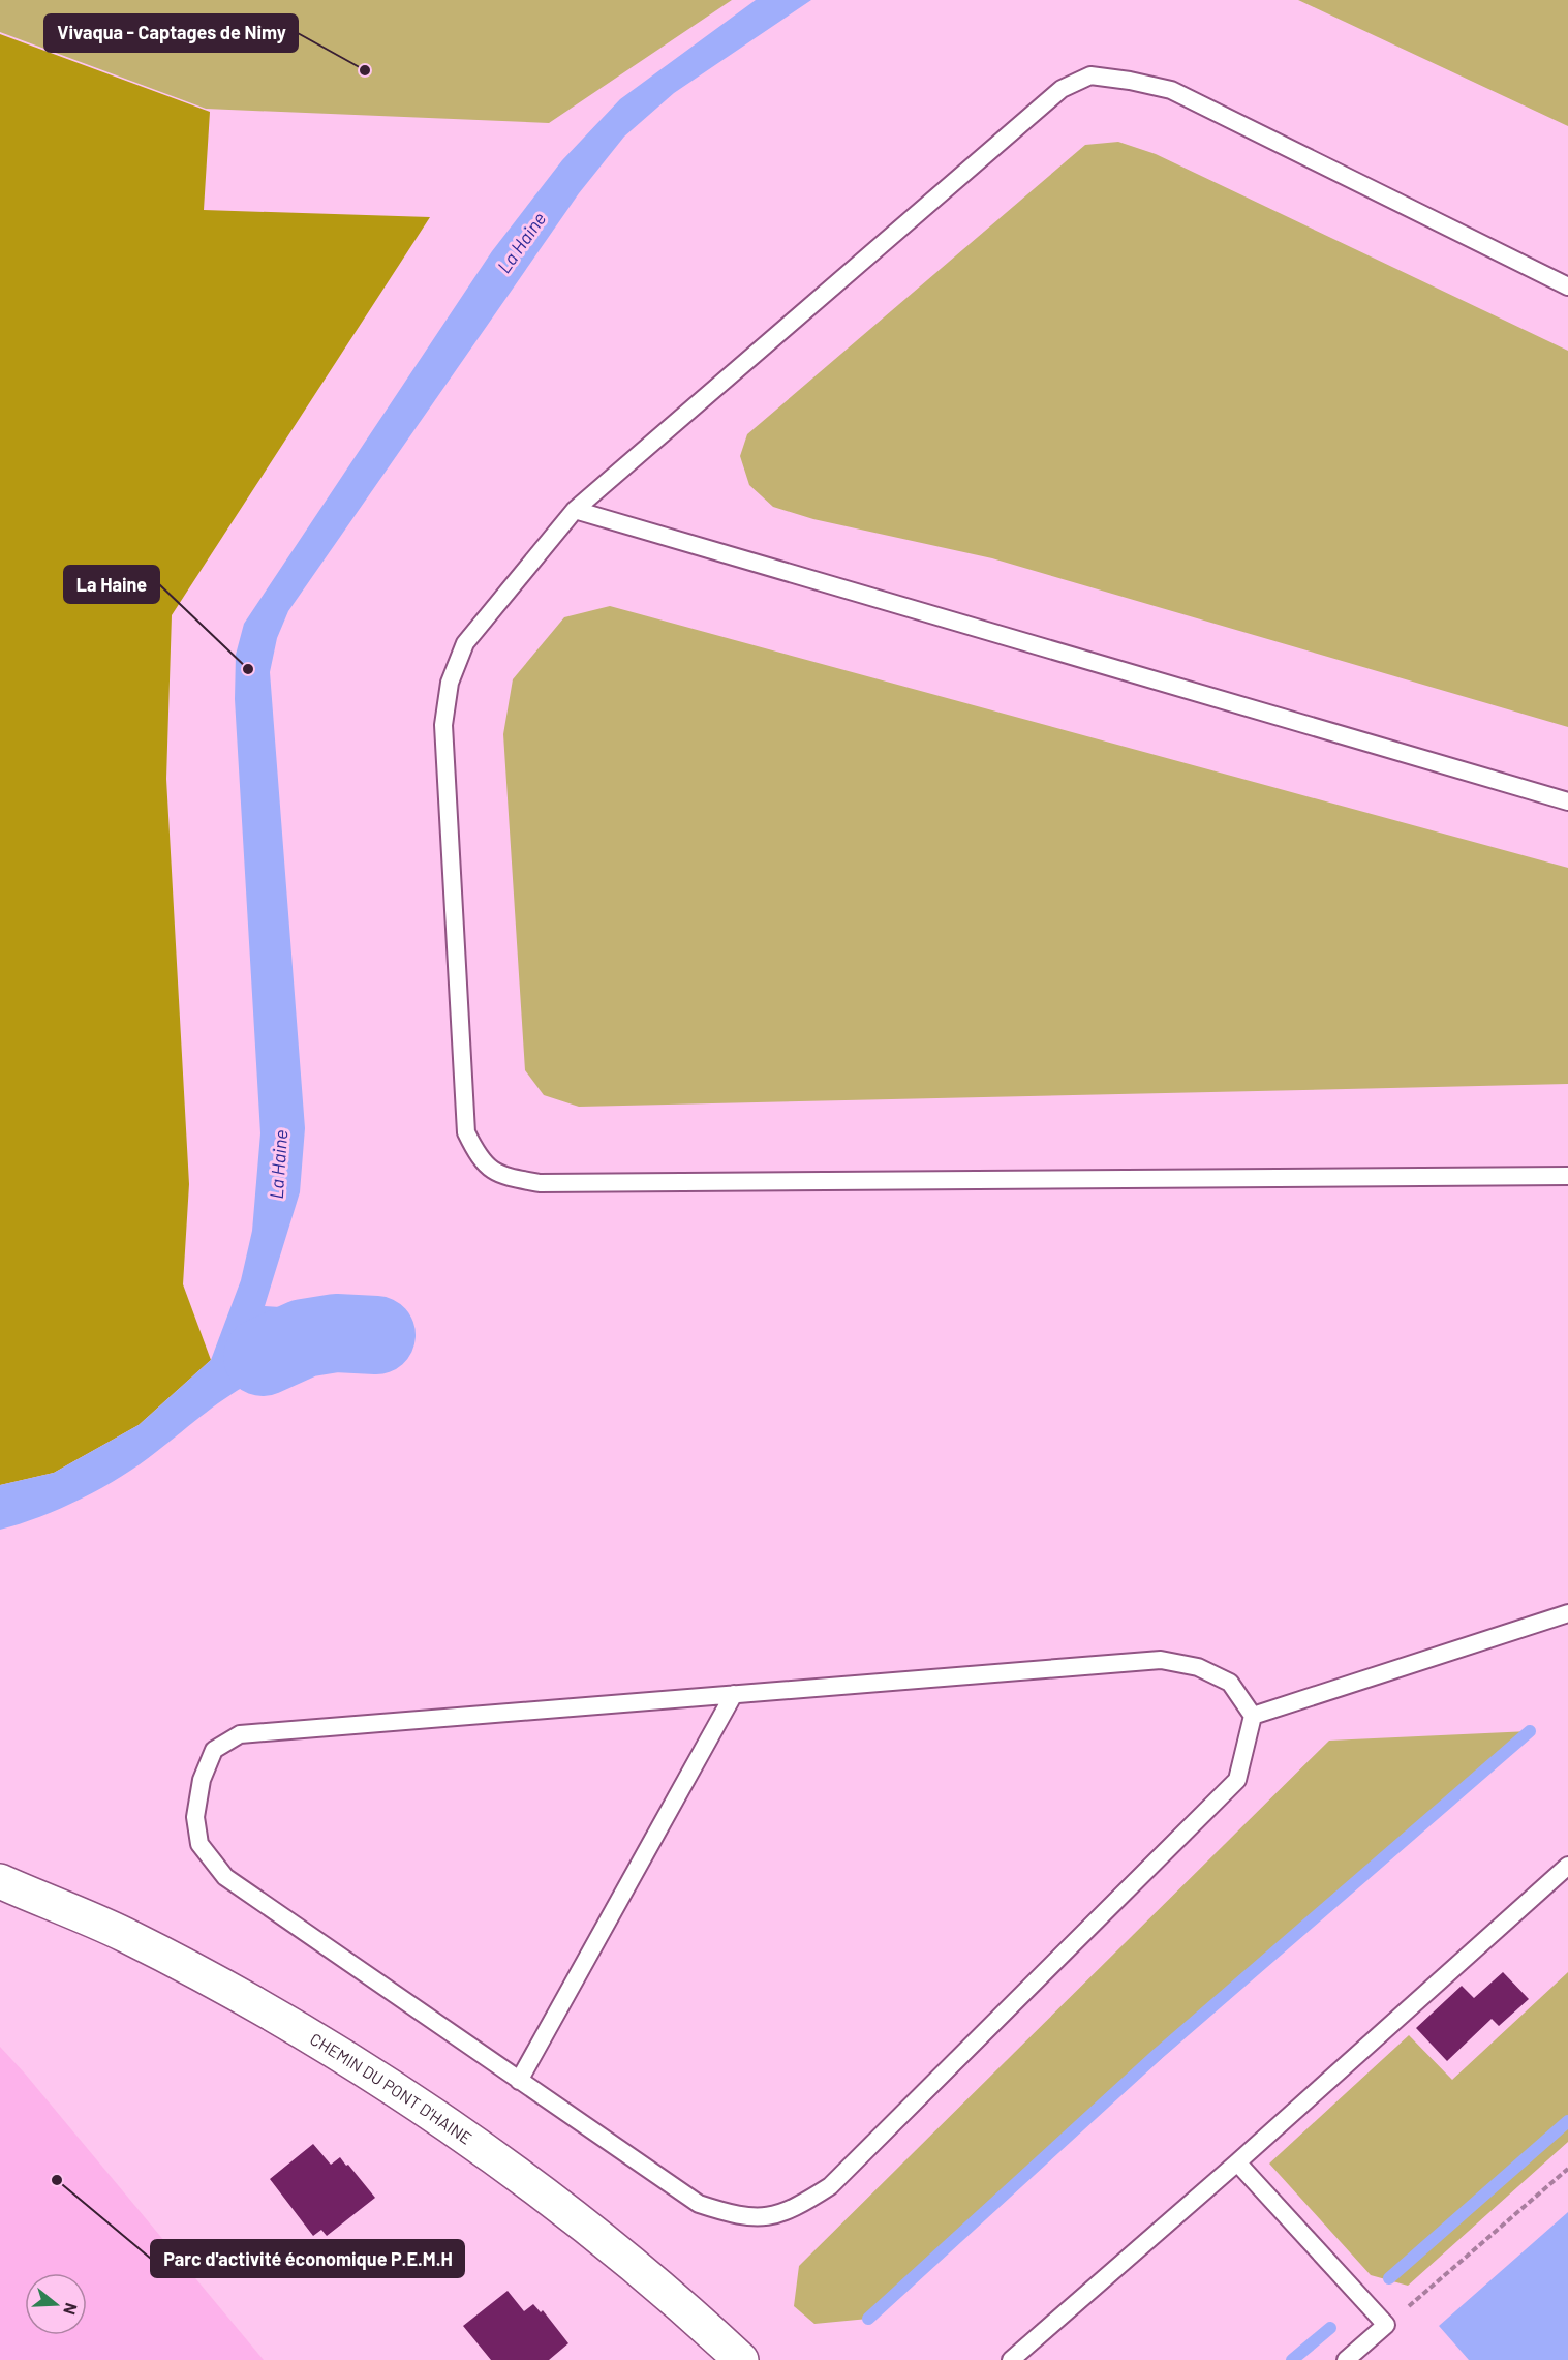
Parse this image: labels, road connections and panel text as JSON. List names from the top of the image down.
{
  "streets": {
    "street": ["CHEMIN DU PONT D'HAINE"]
  },
  "water": ["La Haine"],
  "places": ["Vivaqua - Captages de Nimy", "La Haine", "Parc d'activité économique P.E.M.H"],
  "north": "right"
}
